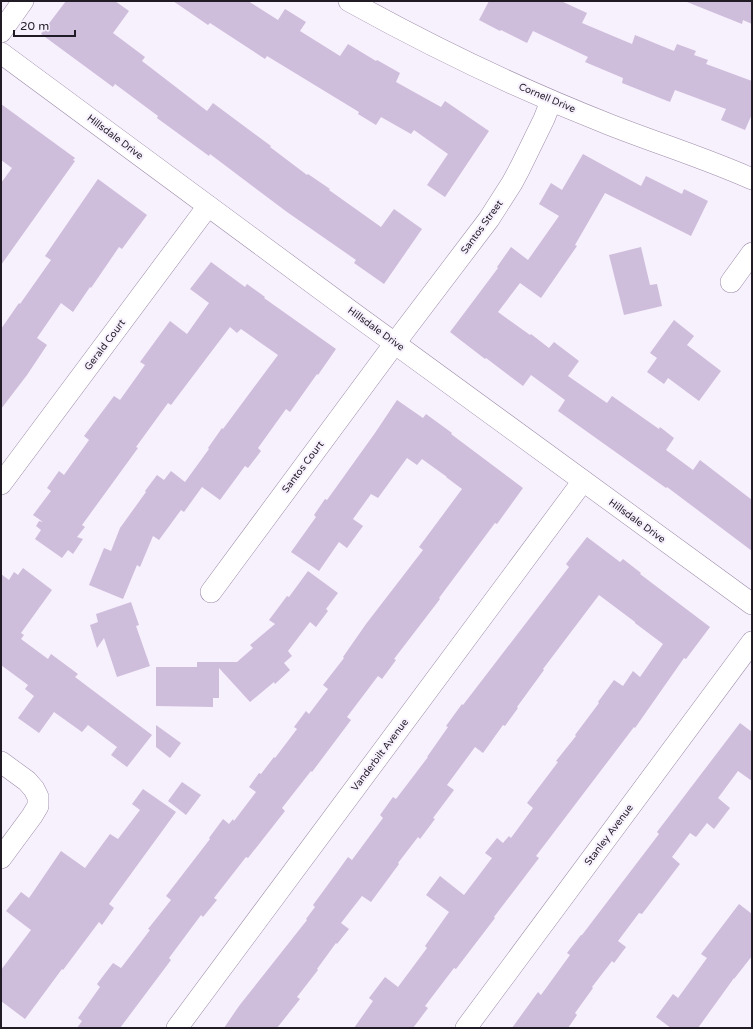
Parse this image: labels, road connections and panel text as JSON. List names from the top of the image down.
{
  "streets": {
    "street": [
      "Cornell Drive",
      "Hillsdale Drive",
      "Santos Street",
      "Gerald Court",
      "Santos Court",
      "Vanderbilt Avenue",
      "Stanley Avenue"
    ]
  },
  "crossings": [
    ["Cornell Drive", "Santos Street"],
    ["Hillsdale Drive", "Santos Street"],
    ["Hillsdale Drive", "Gerald Court"],
    ["Hillsdale Drive", "Santos Court"],
    ["Hillsdale Drive", "Vanderbilt Avenue"],
    ["Santos Street", "Santos Court"]
  ],
  "scale_bar": "20 m"
}
